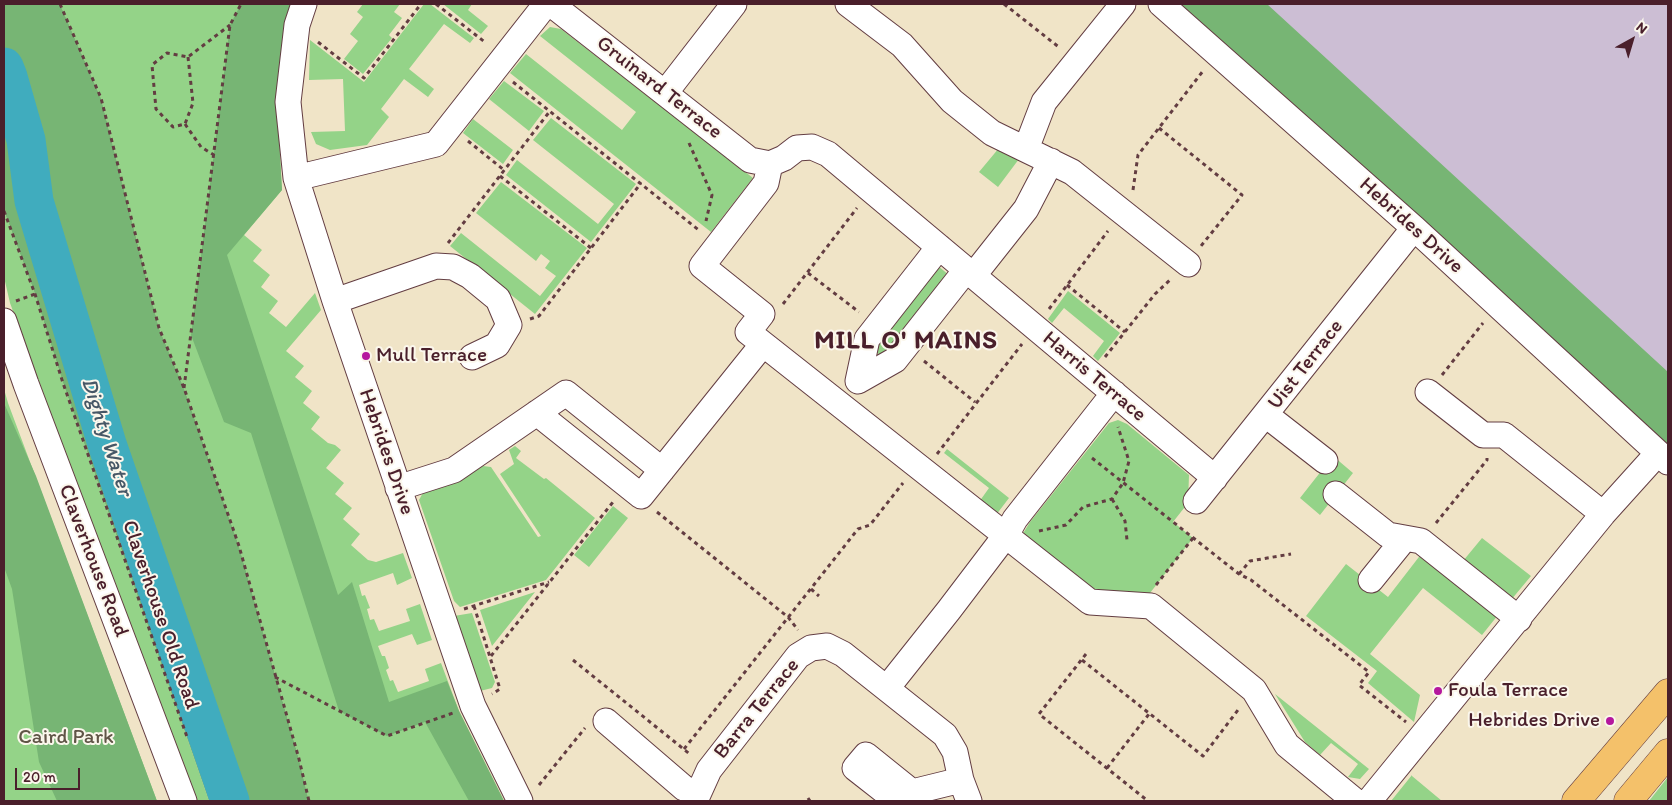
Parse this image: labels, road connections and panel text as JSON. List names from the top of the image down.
{
  "streets": {
    "street": [
      "Gruinard Terrace",
      "Hebrides Drive",
      "Uist Terrace",
      "Harris Terrace",
      "Claverhouse Road",
      "Barra Terrace"
    ],
    "path": ["Claverhouse Old Road"]
  },
  "crossings": [
    ["Gruinard Terrace", "Harris Terrace"],
    ["Hebrides Drive", "Uist Terrace"],
    ["Uist Terrace", "Harris Terrace"]
  ],
  "districts": ["MILL O' MAINS"],
  "water": ["Dighty Water"],
  "parks": ["Caird Park"],
  "places": ["Mull Terrace", "Foula Terrace", "Hebrides Drive"],
  "scale_bar": "20 m",
  "north": "top right"
}
